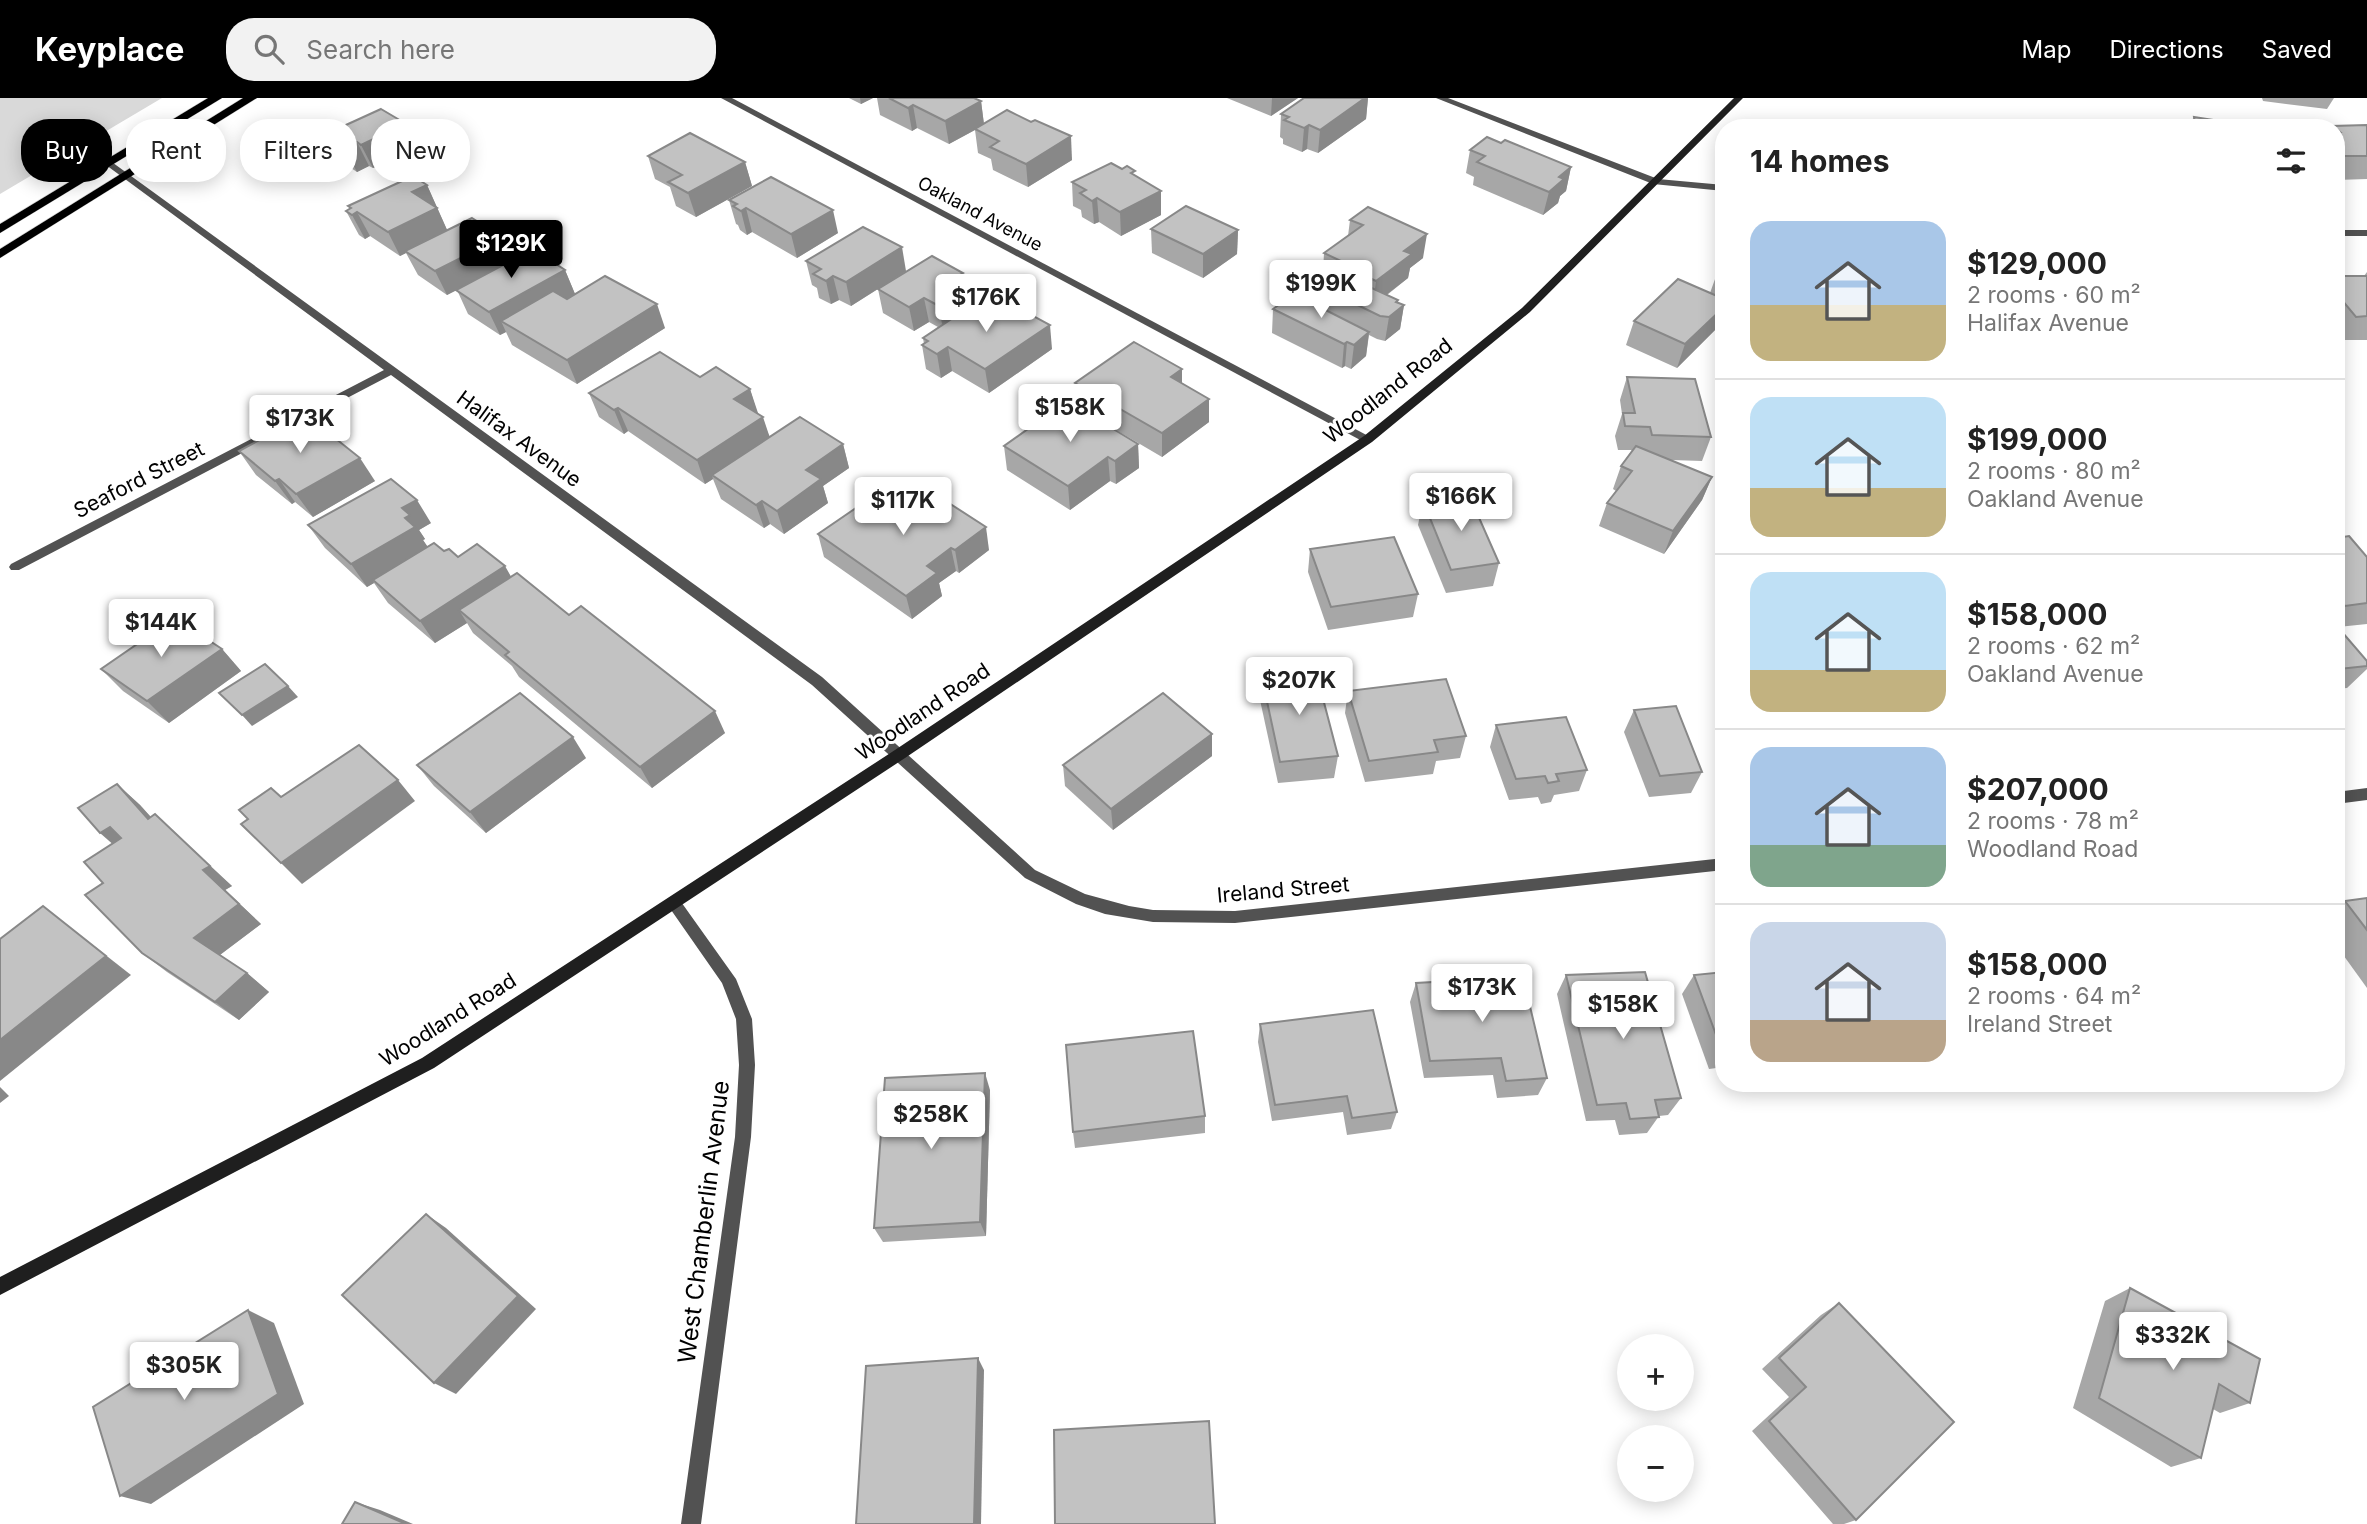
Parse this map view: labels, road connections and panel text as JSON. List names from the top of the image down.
{
  "streets": {
    "main road": ["Woodland Road"],
    "street": [
      "Oakland Avenue",
      "Halifax Avenue",
      "Seaford Street",
      "Ireland Street",
      "West Chamberlin Avenue"
    ]
  },
  "crossings": [
    ["Oakland Avenue", "Woodland Road"],
    ["Woodland Road", "Halifax Avenue"],
    ["Woodland Road", "Ireland Street"],
    ["Woodland Road", "West Chamberlin Avenue"],
    ["Halifax Avenue", "Seaford Street"],
    ["Halifax Avenue", "Ireland Street"]
  ],
  "page": {
    "header": "Keyplace",
    "search": "Search here",
    "nav": ["Map", "Directions", "Saved"],
    "chip": [
      "Buy",
      "Rent",
      "Filters",
      "New"
    ],
    "heading": "14 homes",
    "list": [
      {
        "name": "$129,000",
        "note": "2 rooms · 60 m² · Halifax Avenue"
      },
      {
        "name": "$199,000",
        "note": "2 rooms · 80 m² · Oakland Avenue"
      },
      {
        "name": "$158,000",
        "note": "2 rooms · 62 m² · Oakland Avenue"
      },
      {
        "name": "$207,000",
        "note": "2 rooms · 78 m² · Woodland Road"
      },
      {
        "name": "$158,000",
        "note": "2 rooms · 64 m² · Ireland Street"
      }
    ],
    "price": [
      "$129K",
      "$199K",
      "$176K",
      "$158K",
      "$173K",
      "$166K",
      "$117K",
      "$144K",
      "$207K",
      "$173K",
      "$158K",
      "$258K",
      "$332K",
      "$305K"
    ],
    "map_buttons": ["+", "−"]
  }
}
